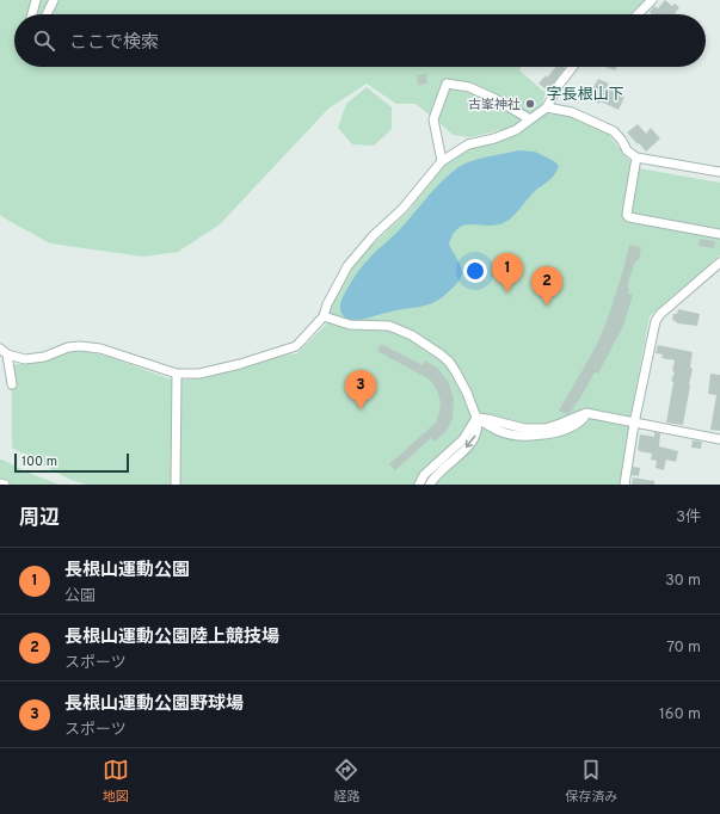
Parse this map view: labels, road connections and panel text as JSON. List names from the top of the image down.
{
  "districts": ["字長根山下"],
  "places": ["古峯神社"],
  "scale_bar": "100 m",
  "page": {
    "search": "ここで検索",
    "pins": ["1", "2", "3"],
    "scale": "100 m",
    "heading": ["周辺", "3件"],
    "list": [
      {
        "mark": "1",
        "name": "長根山運動公園",
        "note": "公園",
        "value": "30 m"
      },
      {
        "mark": "2",
        "name": "長根山運動公園陸上競技場",
        "note": "スポーツ",
        "value": "70 m"
      },
      {
        "mark": "3",
        "name": "長根山運動公園野球場",
        "note": "スポーツ",
        "value": "160 m"
      }
    ],
    "nav": ["地図", "経路", "保存済み"]
  }
}
